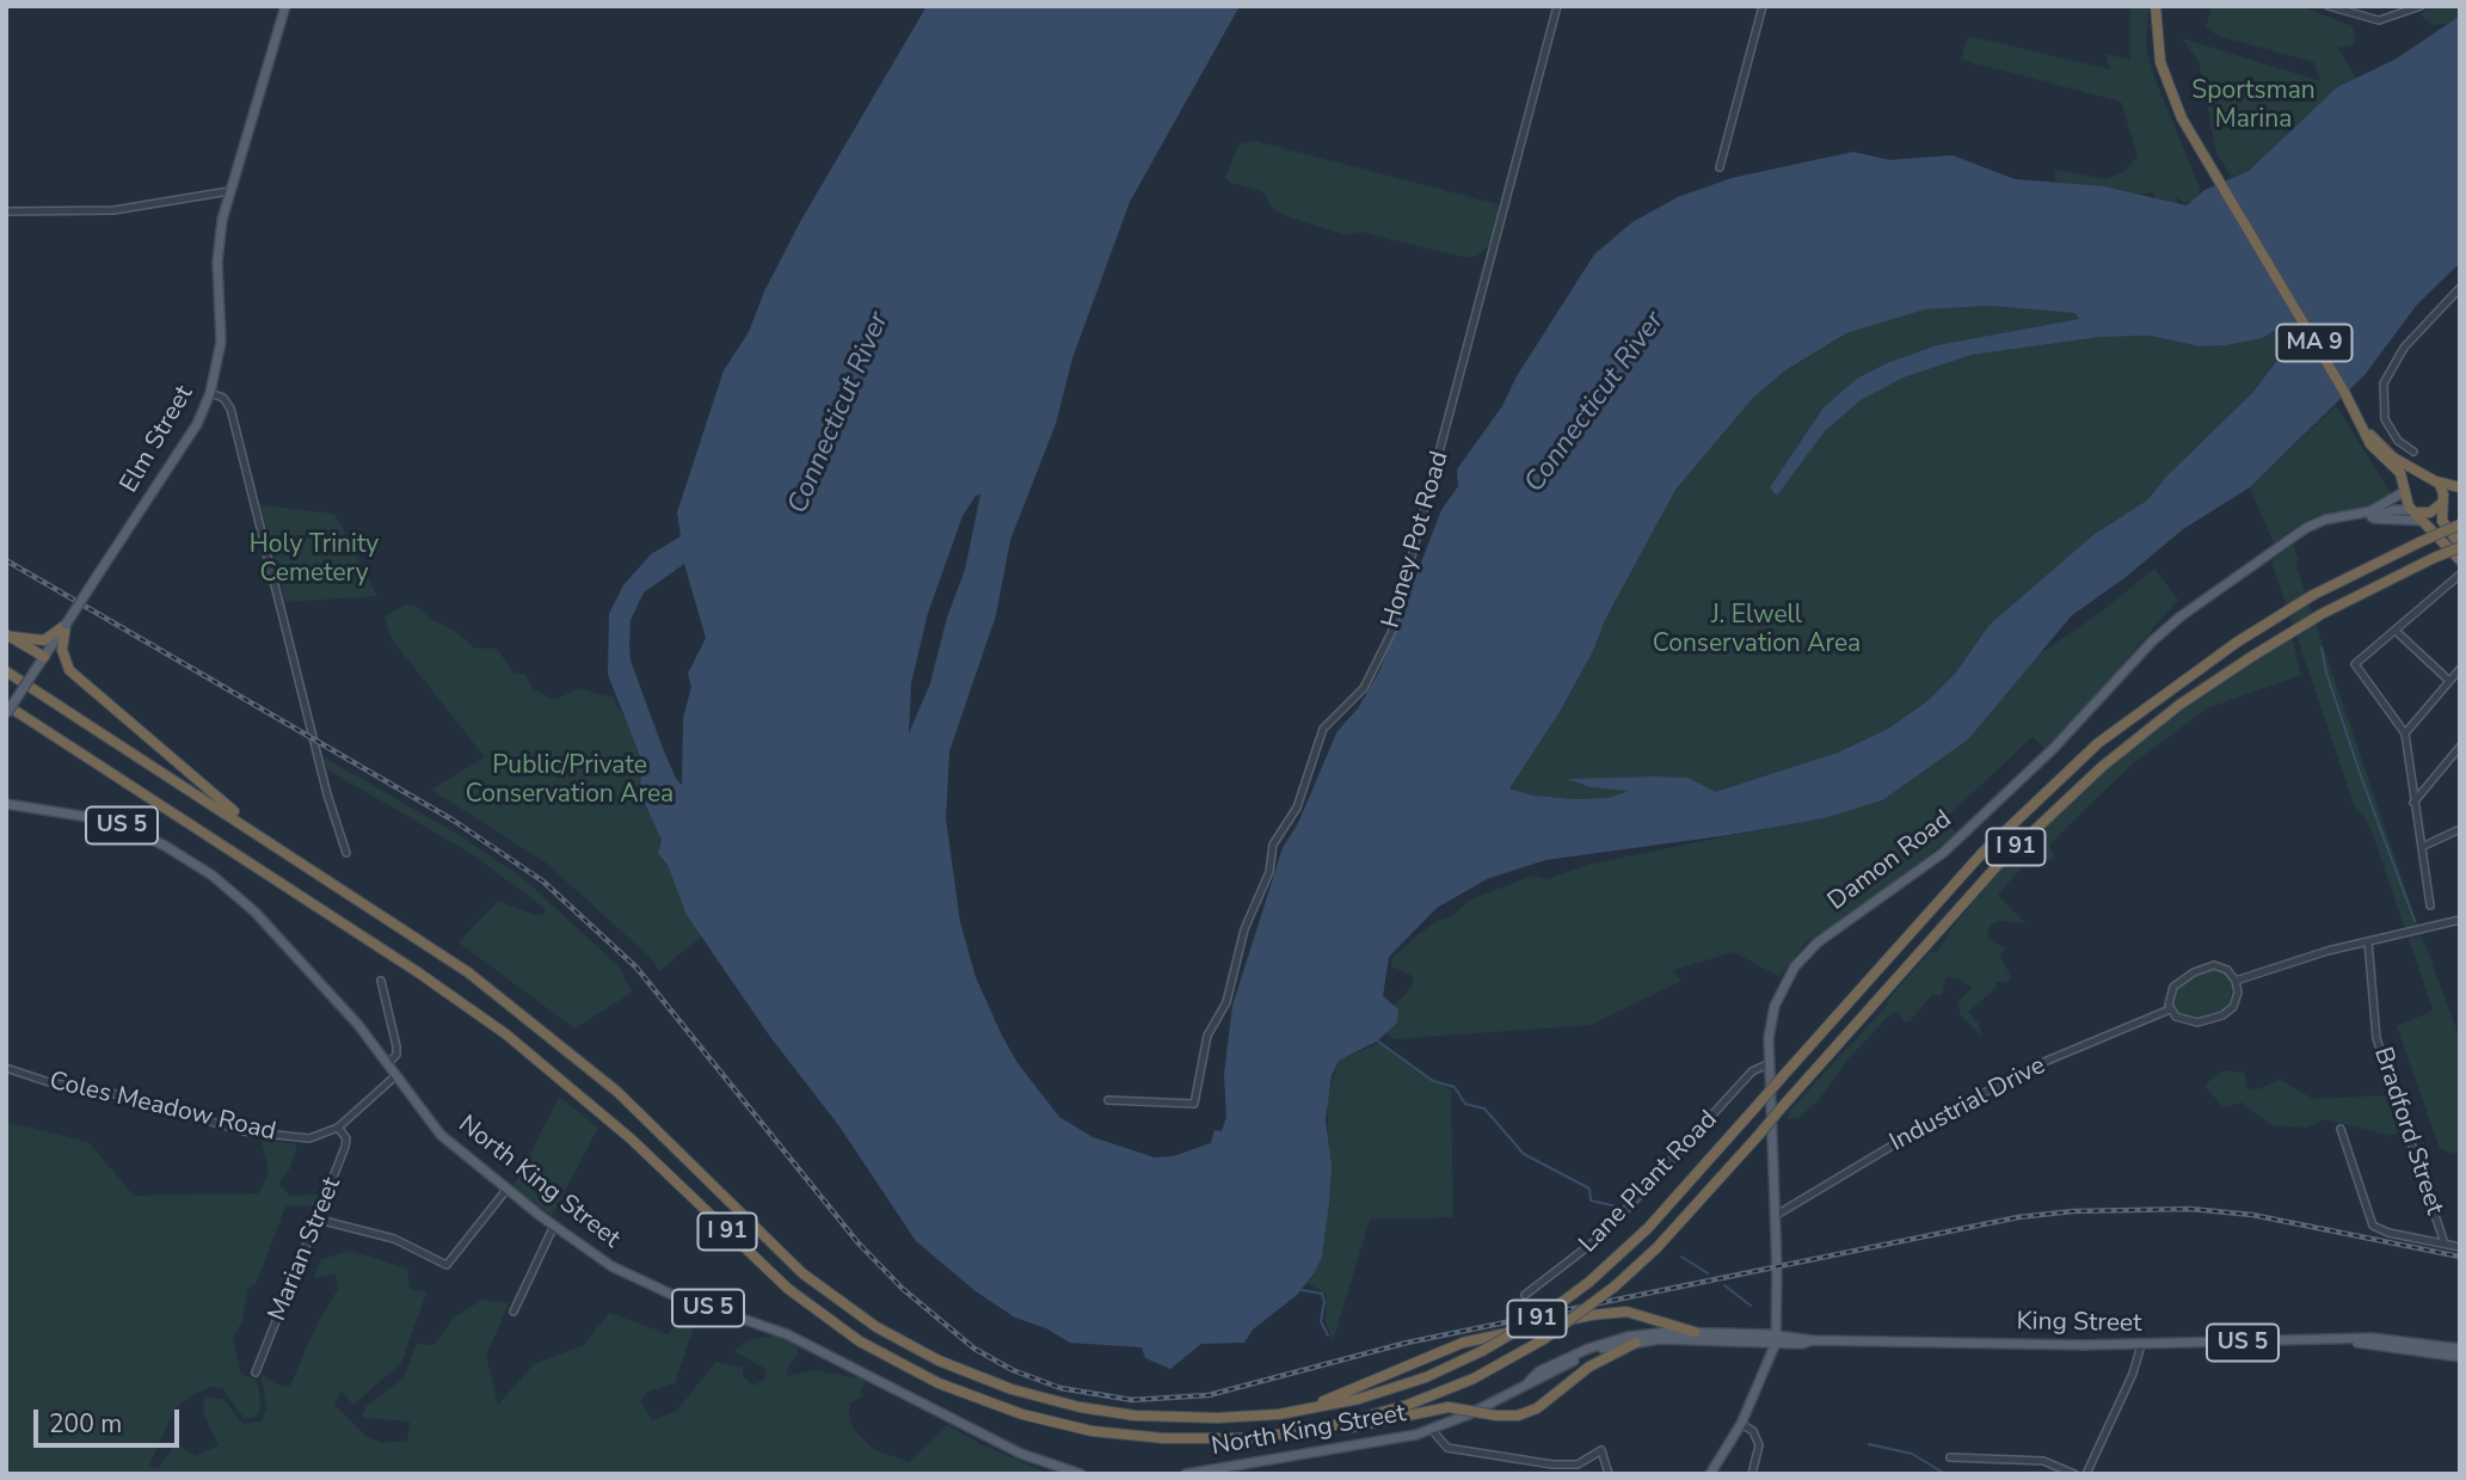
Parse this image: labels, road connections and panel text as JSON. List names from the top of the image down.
{
  "streets": {
    "highway": ["MA 9", "I 91"],
    "main road": [
      "Elm Street",
      "US 5",
      "Damon Road",
      "North King Street",
      "King Street"
    ],
    "street": [
      "Honey Pot Road",
      "Industrial Drive",
      "Coles Meadow Road",
      "Bradford Street",
      "Lane Plant Road",
      "Marian Street"
    ]
  },
  "crossings": [
    ["MA 9", "Damon Road"],
    ["Elm Street", "I 91"],
    ["Damon Road", "Industrial Drive"],
    ["Damon Road", "North King Street"],
    ["Damon Road", "Lane Plant Road"],
    ["Damon Road", "King Street"],
    ["Coles Meadow Road", "North King Street"],
    ["Coles Meadow Road", "Marian Street"],
    ["North King Street", "King Street"]
  ],
  "water": ["Connecticut River"],
  "parks": [
    "Sportsman Marina",
    "Holy Trinity Cemetery",
    "J. Elwell Conservation Area",
    "Public/Private Conservation Area"
  ],
  "scale_bar": "200 m"
}
